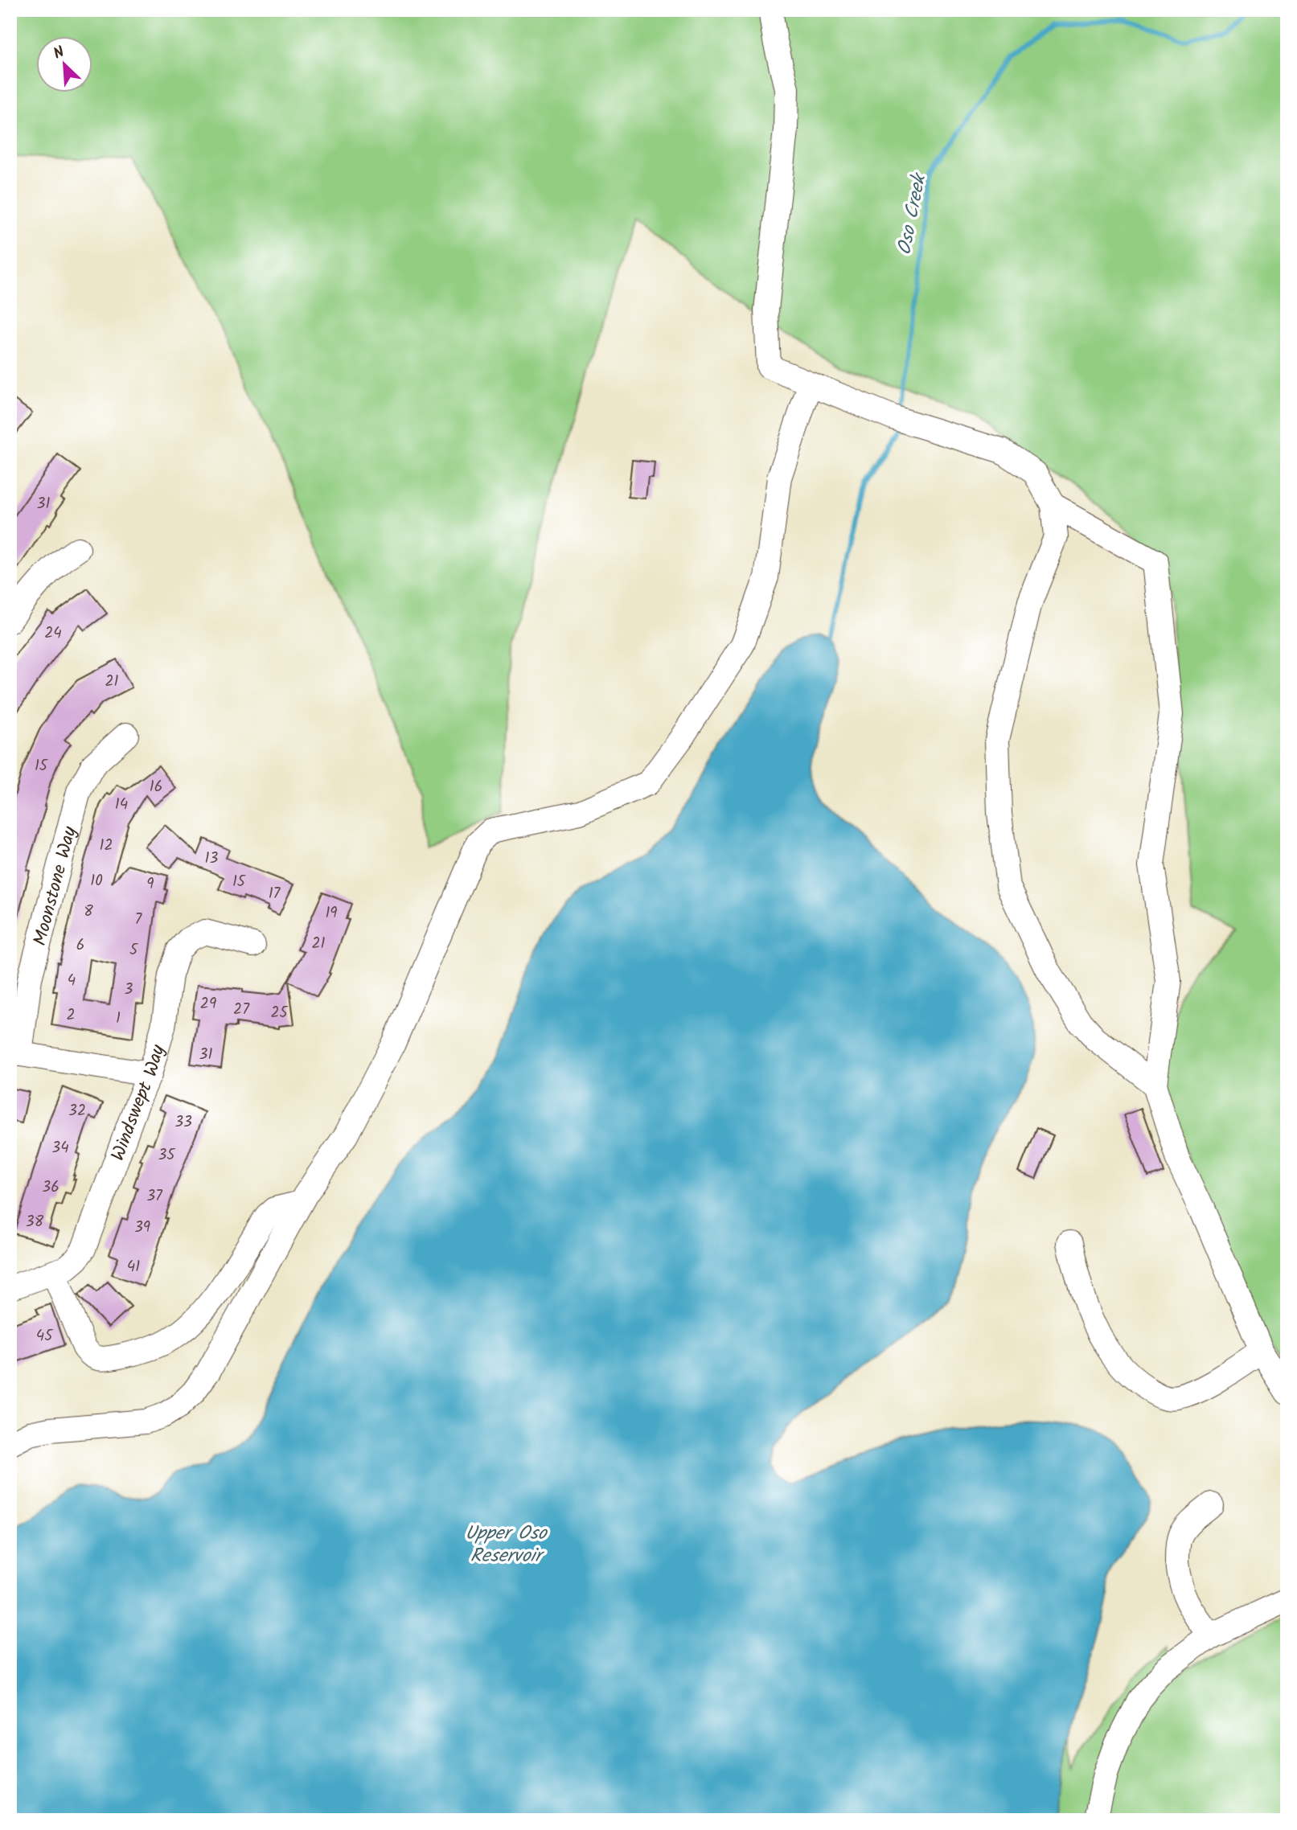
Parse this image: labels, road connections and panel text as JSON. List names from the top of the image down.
{
  "streets": {
    "street": ["Moonstone Way", "Windswept Way"]
  },
  "water": ["Oso Creek", "Upper Oso Reservoir"],
  "house_numbers": [
    "31",
    "24",
    "21",
    "15",
    "16",
    "14",
    "12",
    "13",
    "10",
    "15",
    "9",
    "17",
    "8",
    "19",
    "7",
    "21",
    "6",
    "5",
    "4",
    "3",
    "29",
    "27",
    "25",
    "2",
    "1",
    "31",
    "32",
    "33",
    "34",
    "35",
    "36",
    "37",
    "38",
    "39",
    "41",
    "45"
  ],
  "north": "top left"
}
